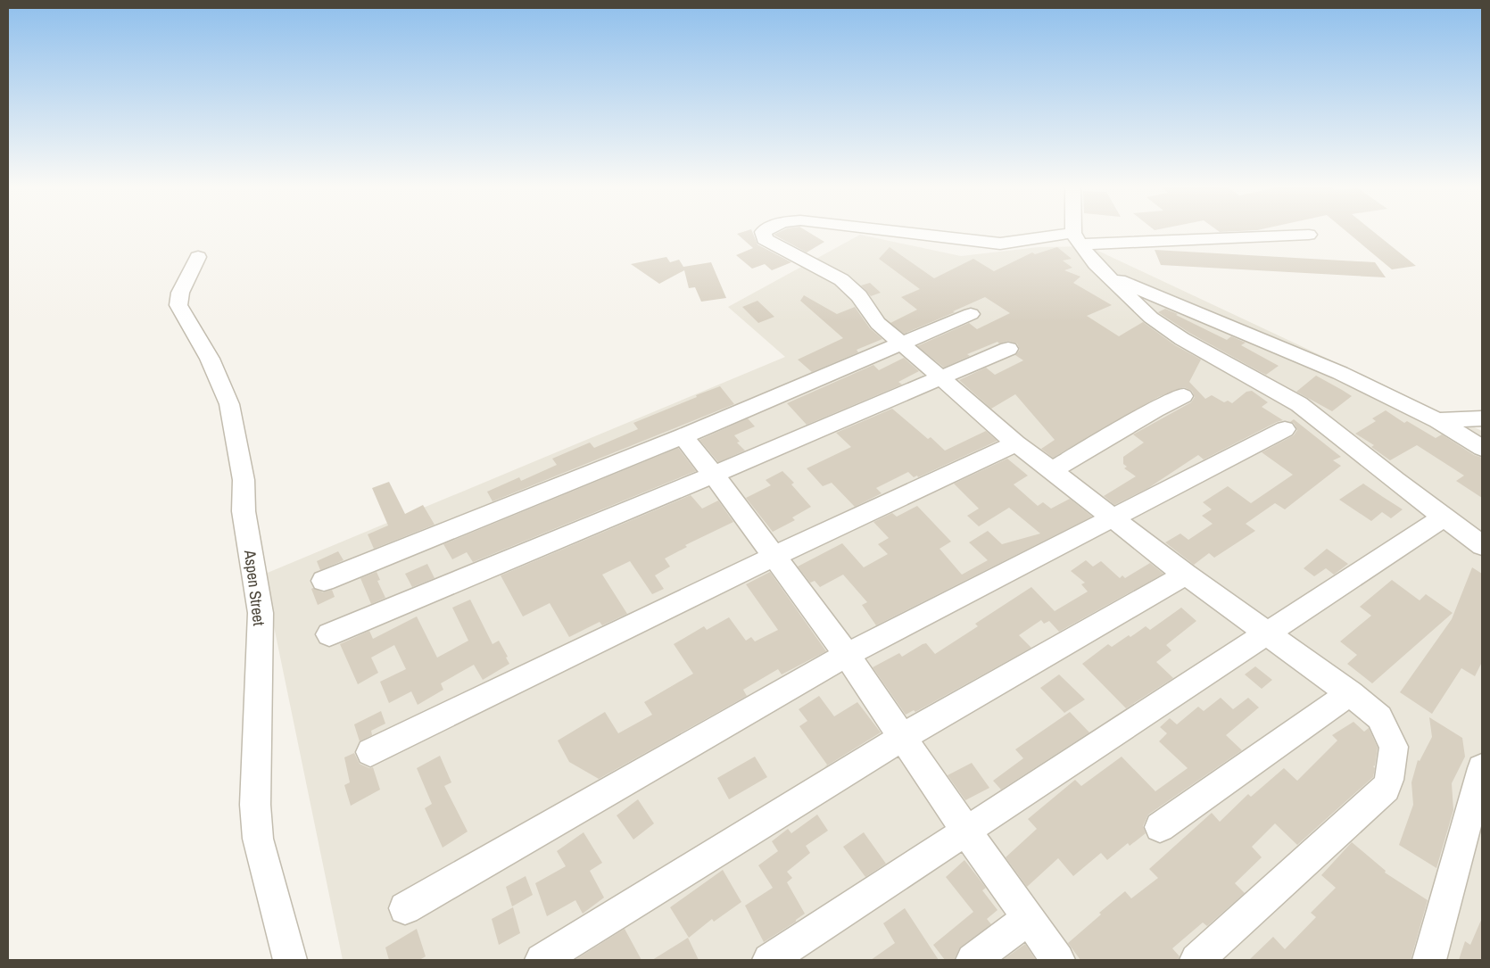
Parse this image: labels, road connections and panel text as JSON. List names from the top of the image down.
{
  "streets": {
    "street": ["Aspen Street"]
  }
}
